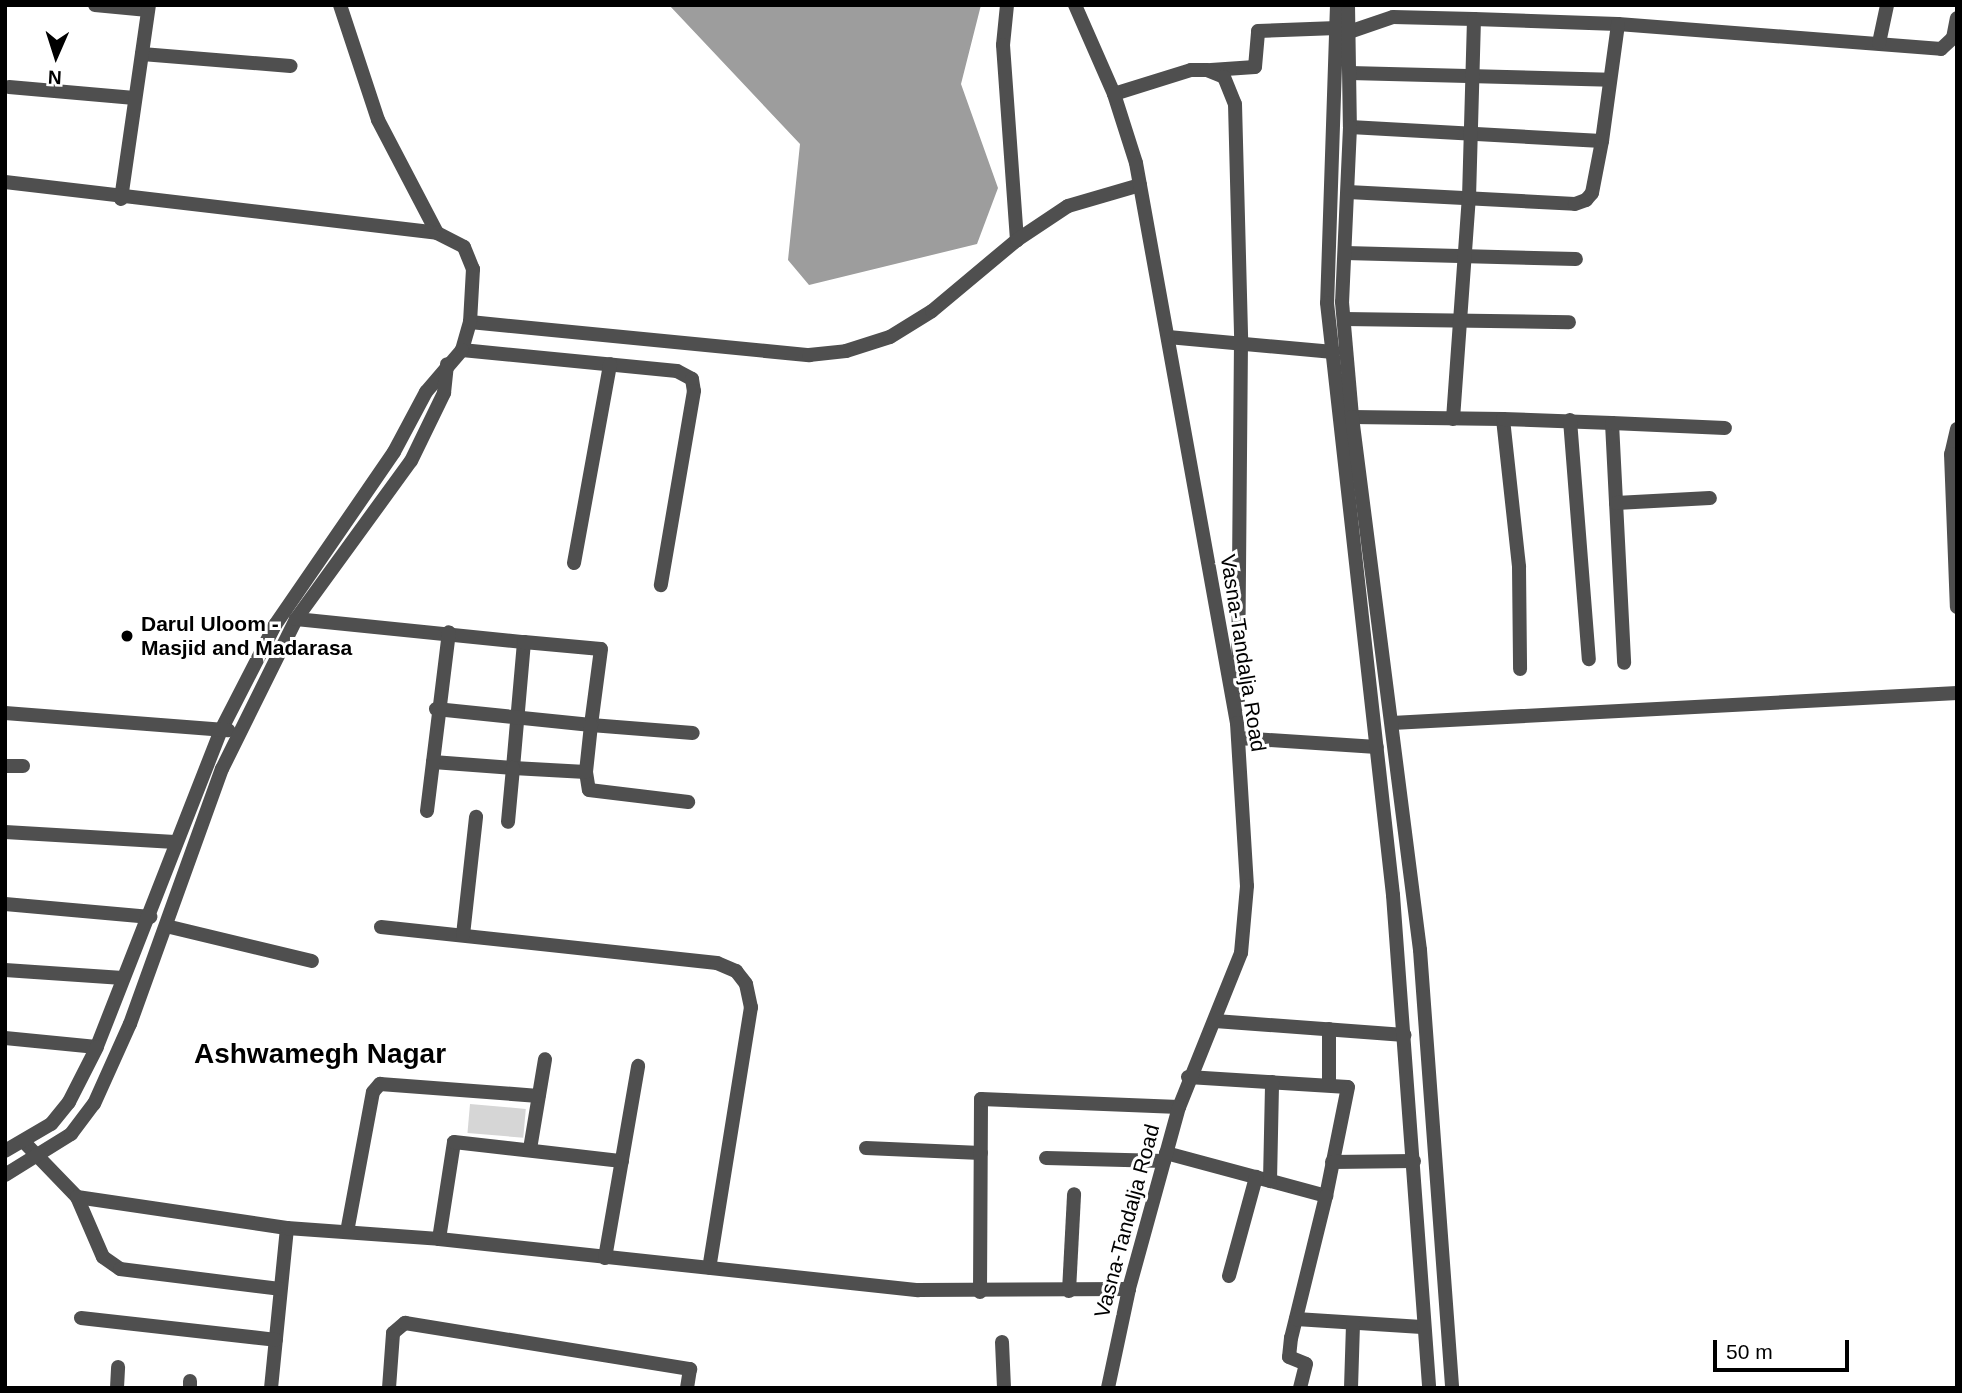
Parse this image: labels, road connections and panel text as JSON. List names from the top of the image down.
{
  "streets": {
    "street": ["Vasna-Tandalja Road"]
  },
  "districts": ["Ashwamegh Nagar"],
  "places": ["Darul Uloom - Masjid and Madarasa"],
  "scale_bar": "50 m",
  "north": "bottom"
}
